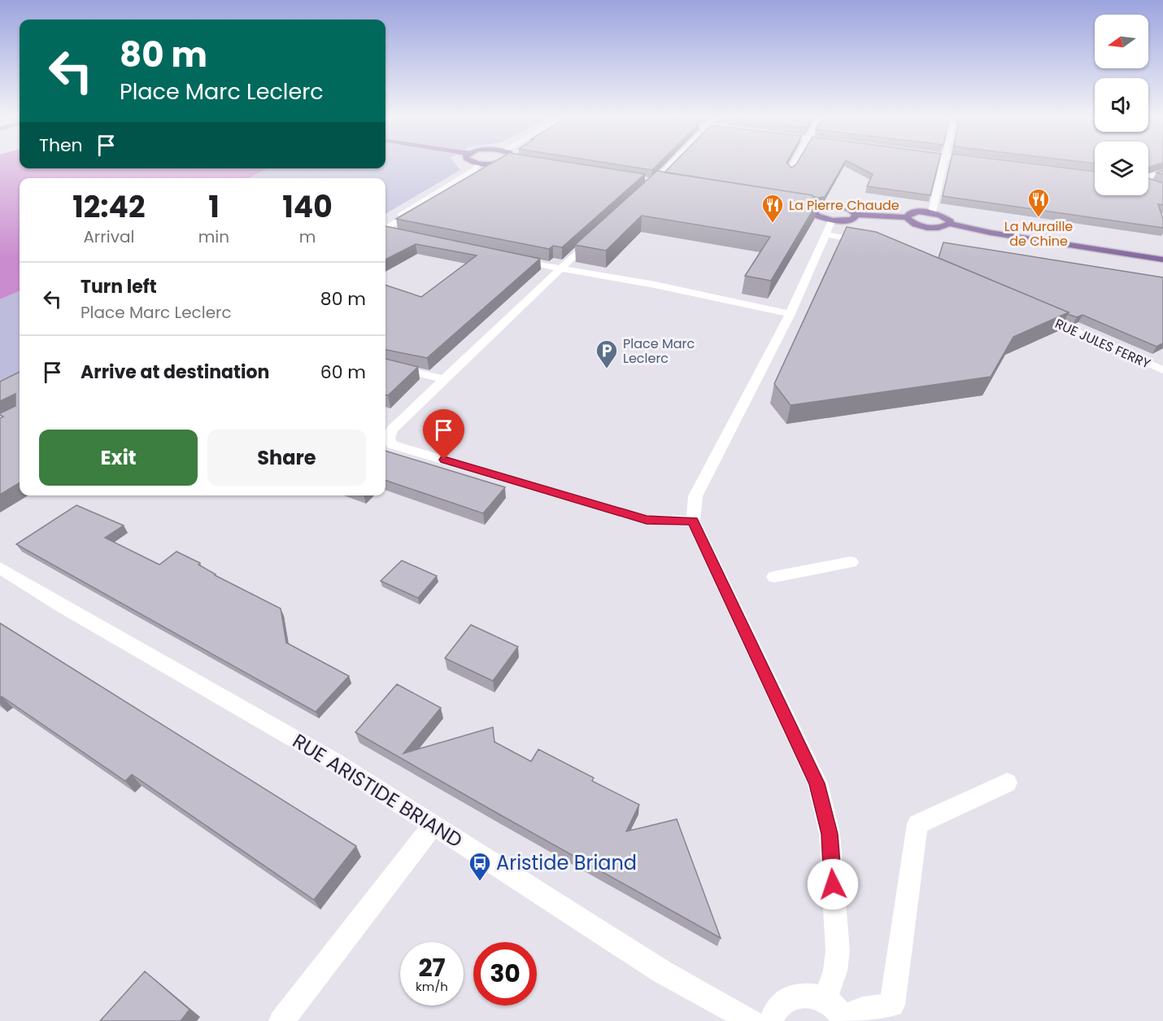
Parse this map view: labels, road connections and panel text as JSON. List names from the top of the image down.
{
  "streets": {
    "street": ["RUE JULES FERRY", "RUE ARISTIDE BRIAND"]
  },
  "places": {
    "restaurant": ["La Muraille de Chine", "La Pierre Chaude"],
    "parking": ["Place Marc Leclerc"],
    "bus stop": ["Aristide Briand"]
  },
  "north": "left",
  "page": {
    "turn": ["80 m", "Place Marc Leclerc"],
    "then": "Then",
    "eta": [
      "12:42",
      "Arrival",
      "1",
      "min",
      "140",
      "m"
    ],
    "list": [
      {
        "name": "Turn left",
        "note": "Place Marc Leclerc",
        "value": "80 m"
      },
      {
        "name": "Arrive at destination",
        "value": "60 m"
      }
    ],
    "buttons": ["Exit", "Share"],
    "speed": "27 km/h",
    "limit": "30"
  }
}
